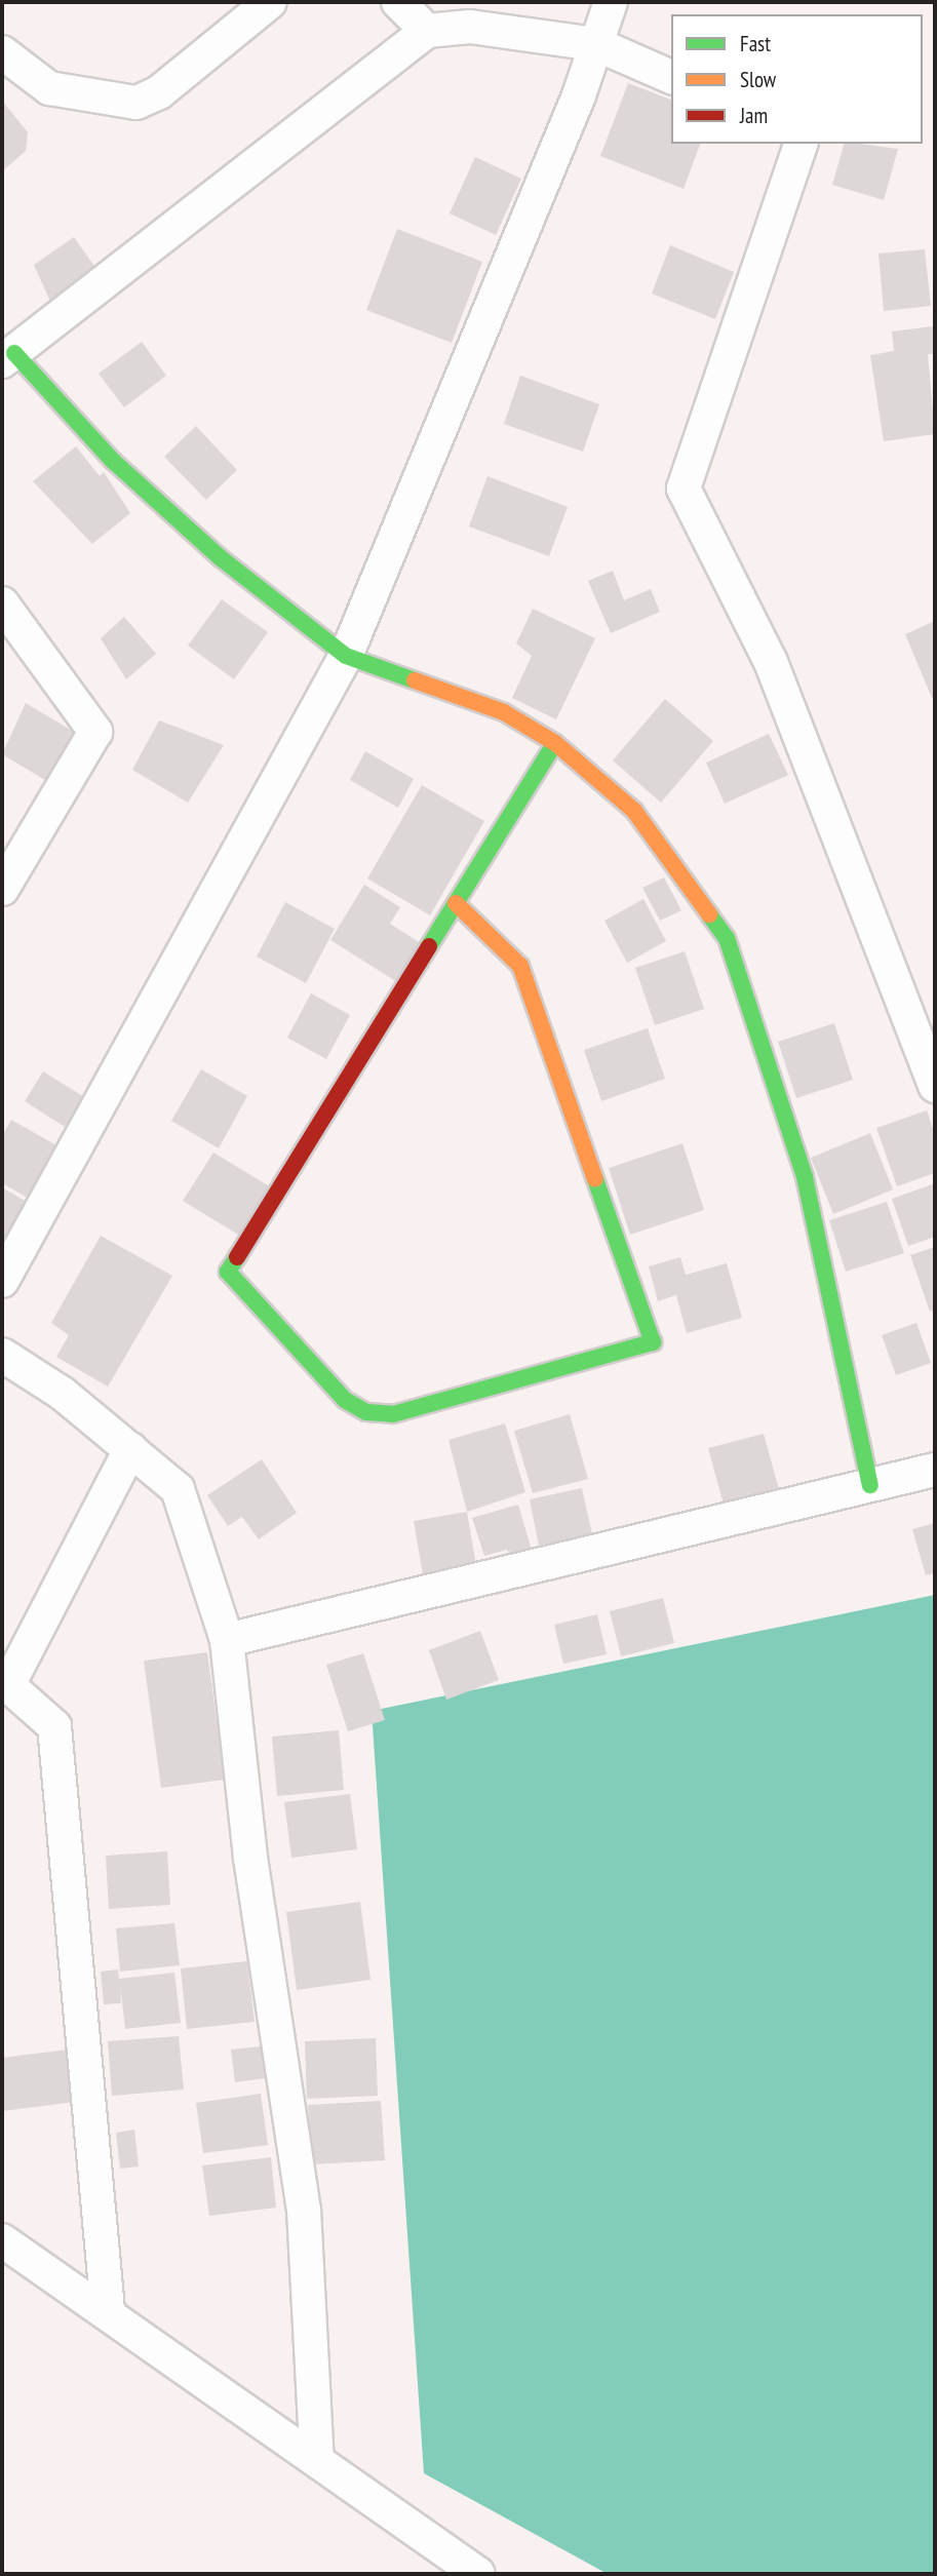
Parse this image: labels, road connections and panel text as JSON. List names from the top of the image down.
{
  "legend": ["Fast", "Slow", "Jam"]
}
